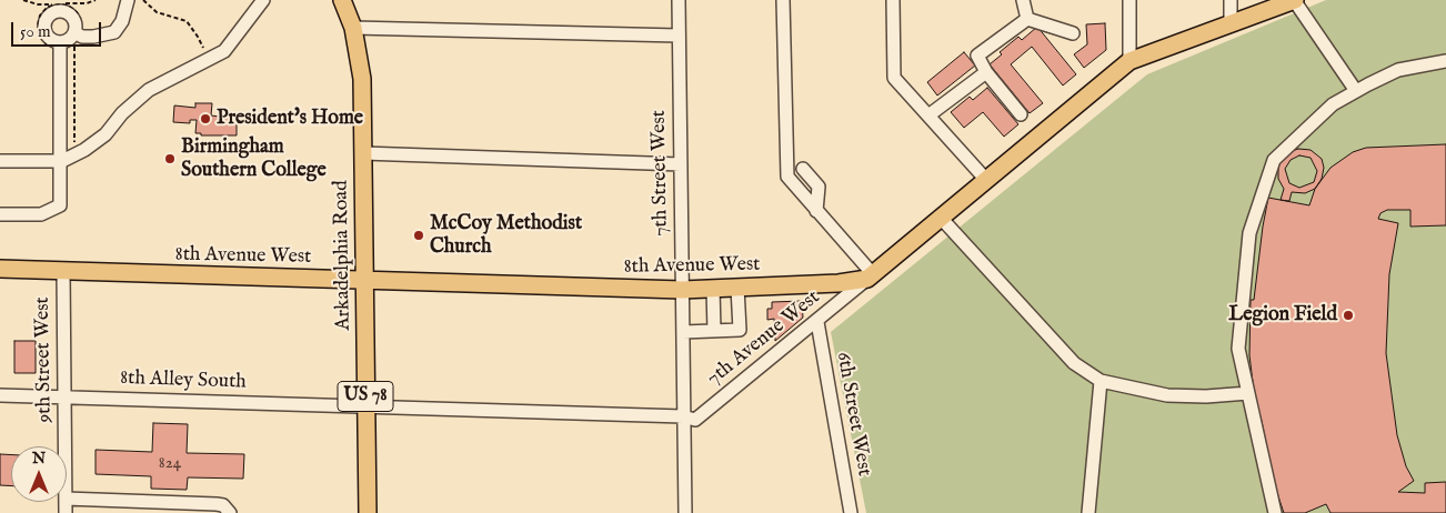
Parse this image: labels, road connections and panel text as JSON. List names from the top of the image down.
{
  "streets": {
    "main road": ["Arkadelphia Road", "8th Avenue West", "US 78"],
    "street": [
      "7th Street West",
      "7th Avenue West",
      "9th Street West",
      "8th Alley South",
      "6th Street West"
    ]
  },
  "crossings": [
    ["7th Street West", "8th Avenue West"],
    ["7th Street West", "7th Avenue West"],
    ["7th Street West", "8th Alley South"],
    ["Arkadelphia Road", "8th Avenue West"],
    ["Arkadelphia Road", "8th Alley South"],
    ["8th Avenue West", "7th Avenue West"],
    ["8th Avenue West", "9th Street West"],
    ["7th Avenue West", "8th Alley South"],
    ["7th Avenue West", "6th Street West"],
    ["9th Street West", "8th Alley South"]
  ],
  "places": [
    "President's Home",
    "Birmingham Southern College",
    "McCoy Methodist Church",
    "Legion Field"
  ],
  "house_numbers": ["824"],
  "scale_bar": "50 m",
  "north": "top"
}
